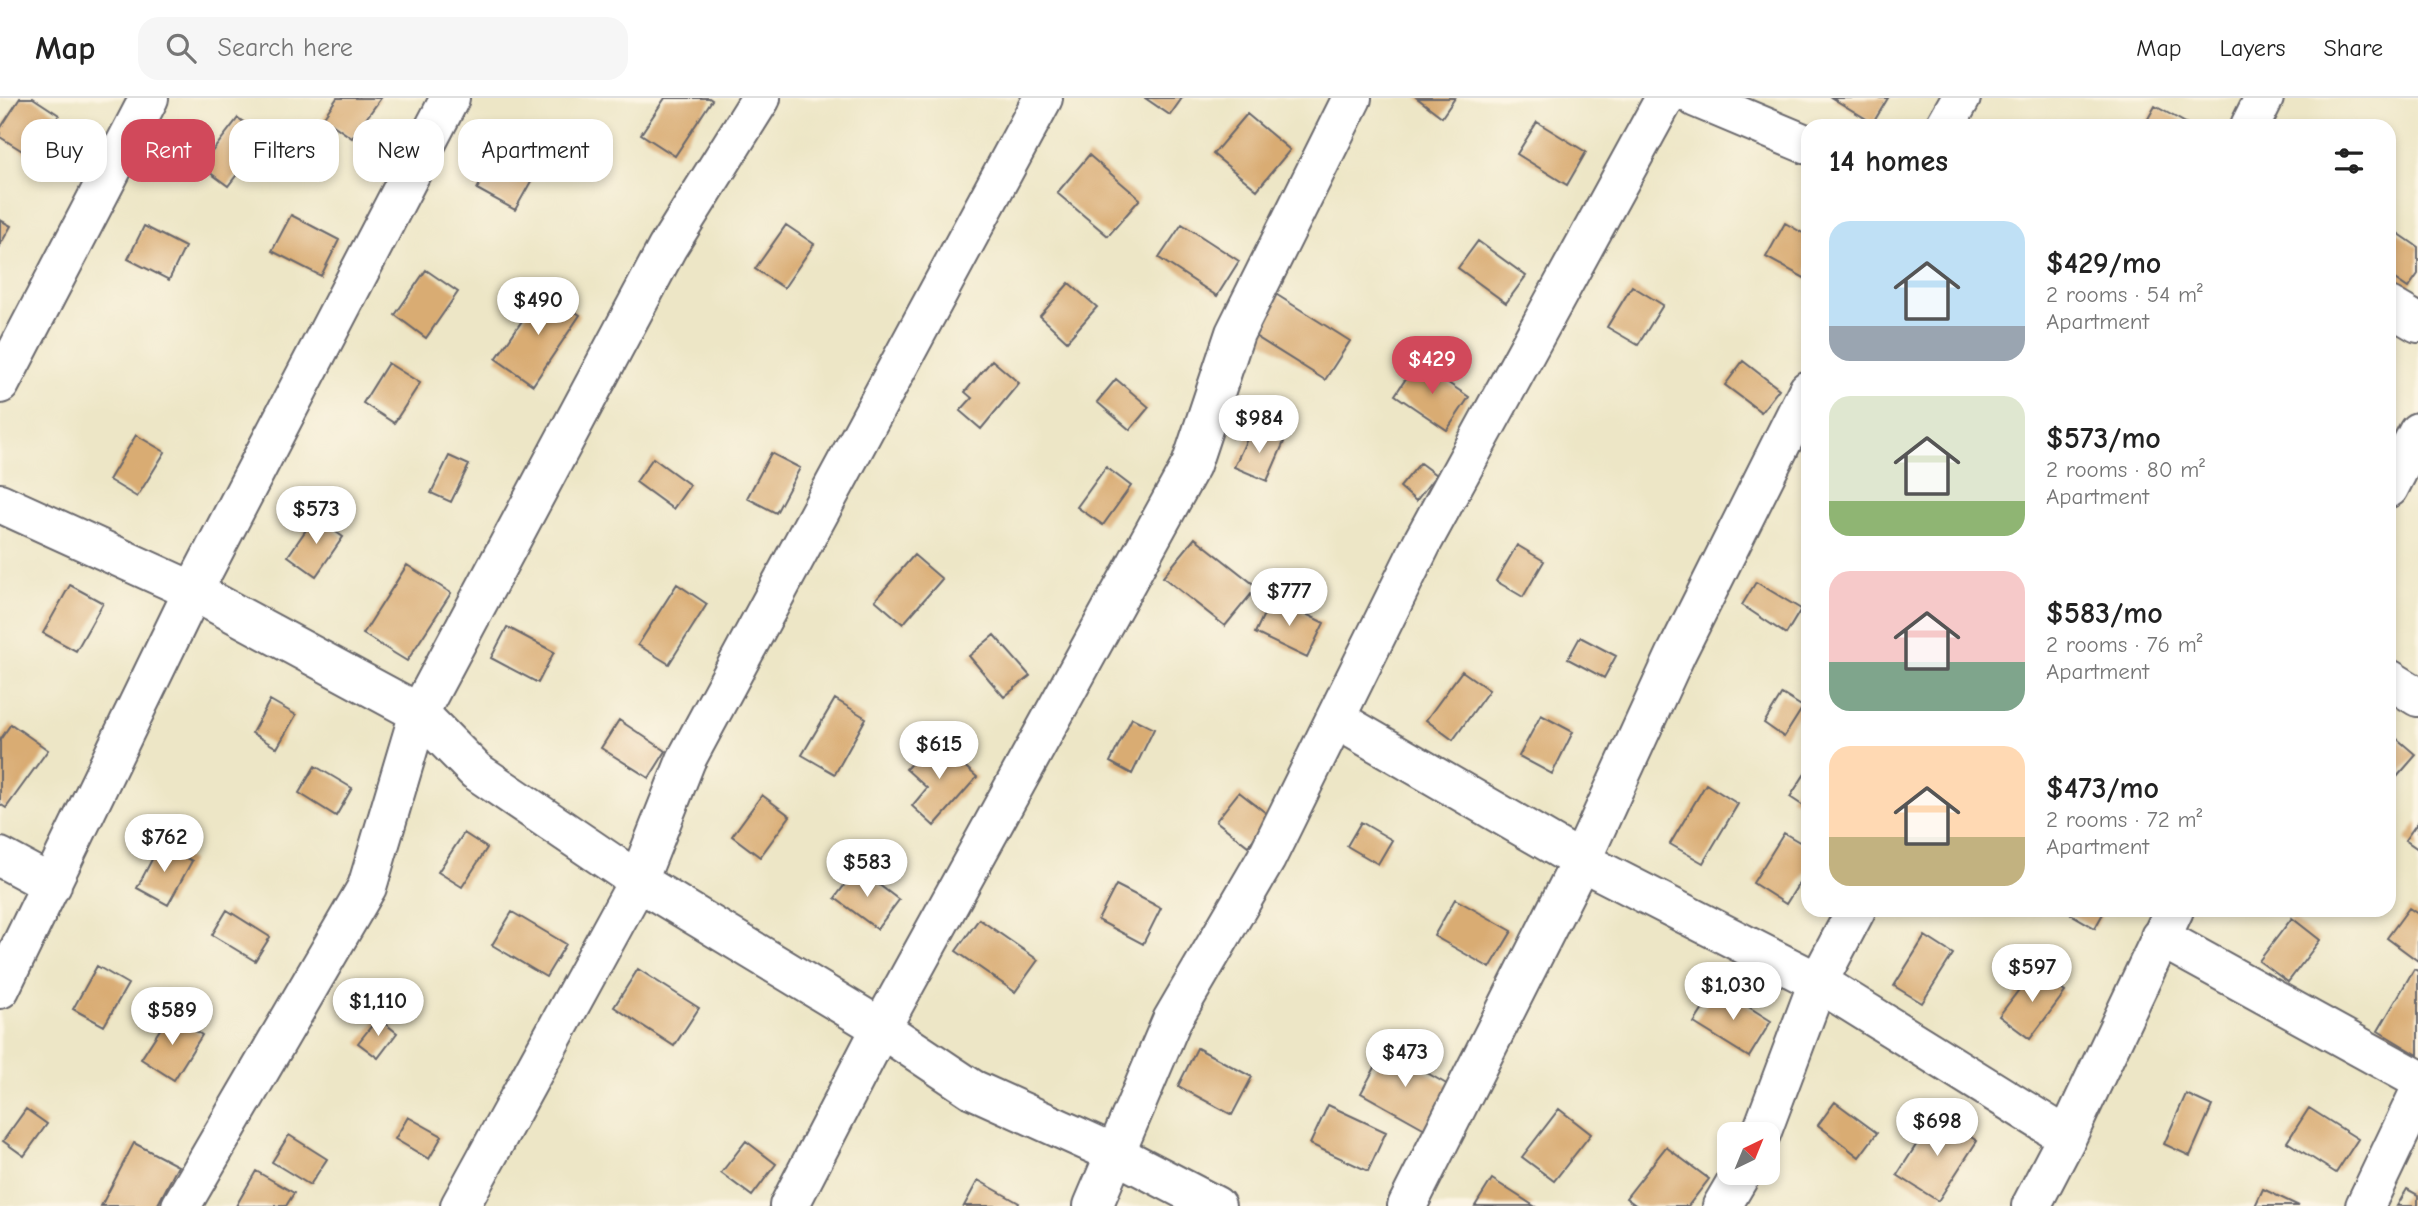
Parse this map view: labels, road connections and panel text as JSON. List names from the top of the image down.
{
  "north": "top right",
  "page": {
    "header": "Map",
    "search": "Search here",
    "nav": ["Map", "Layers", "Share"],
    "chip": [
      "Buy",
      "Rent",
      "Filters",
      "New",
      "Apartment"
    ],
    "heading": "14 homes",
    "list": [
      {
        "name": "$429/mo",
        "note": "2 rooms · 54 m² · Apartment"
      },
      {
        "name": "$573/mo",
        "note": "2 rooms · 80 m² · Apartment"
      },
      {
        "name": "$583/mo",
        "note": "2 rooms · 76 m² · Apartment"
      },
      {
        "name": "$473/mo",
        "note": "2 rooms · 72 m² · Apartment"
      }
    ],
    "price": [
      "$490",
      "$429",
      "$984",
      "$573",
      "$777",
      "$615",
      "$762",
      "$583",
      "$597",
      "$1,030",
      "$1,110",
      "$589",
      "$473",
      "$698"
    ]
  }
}
